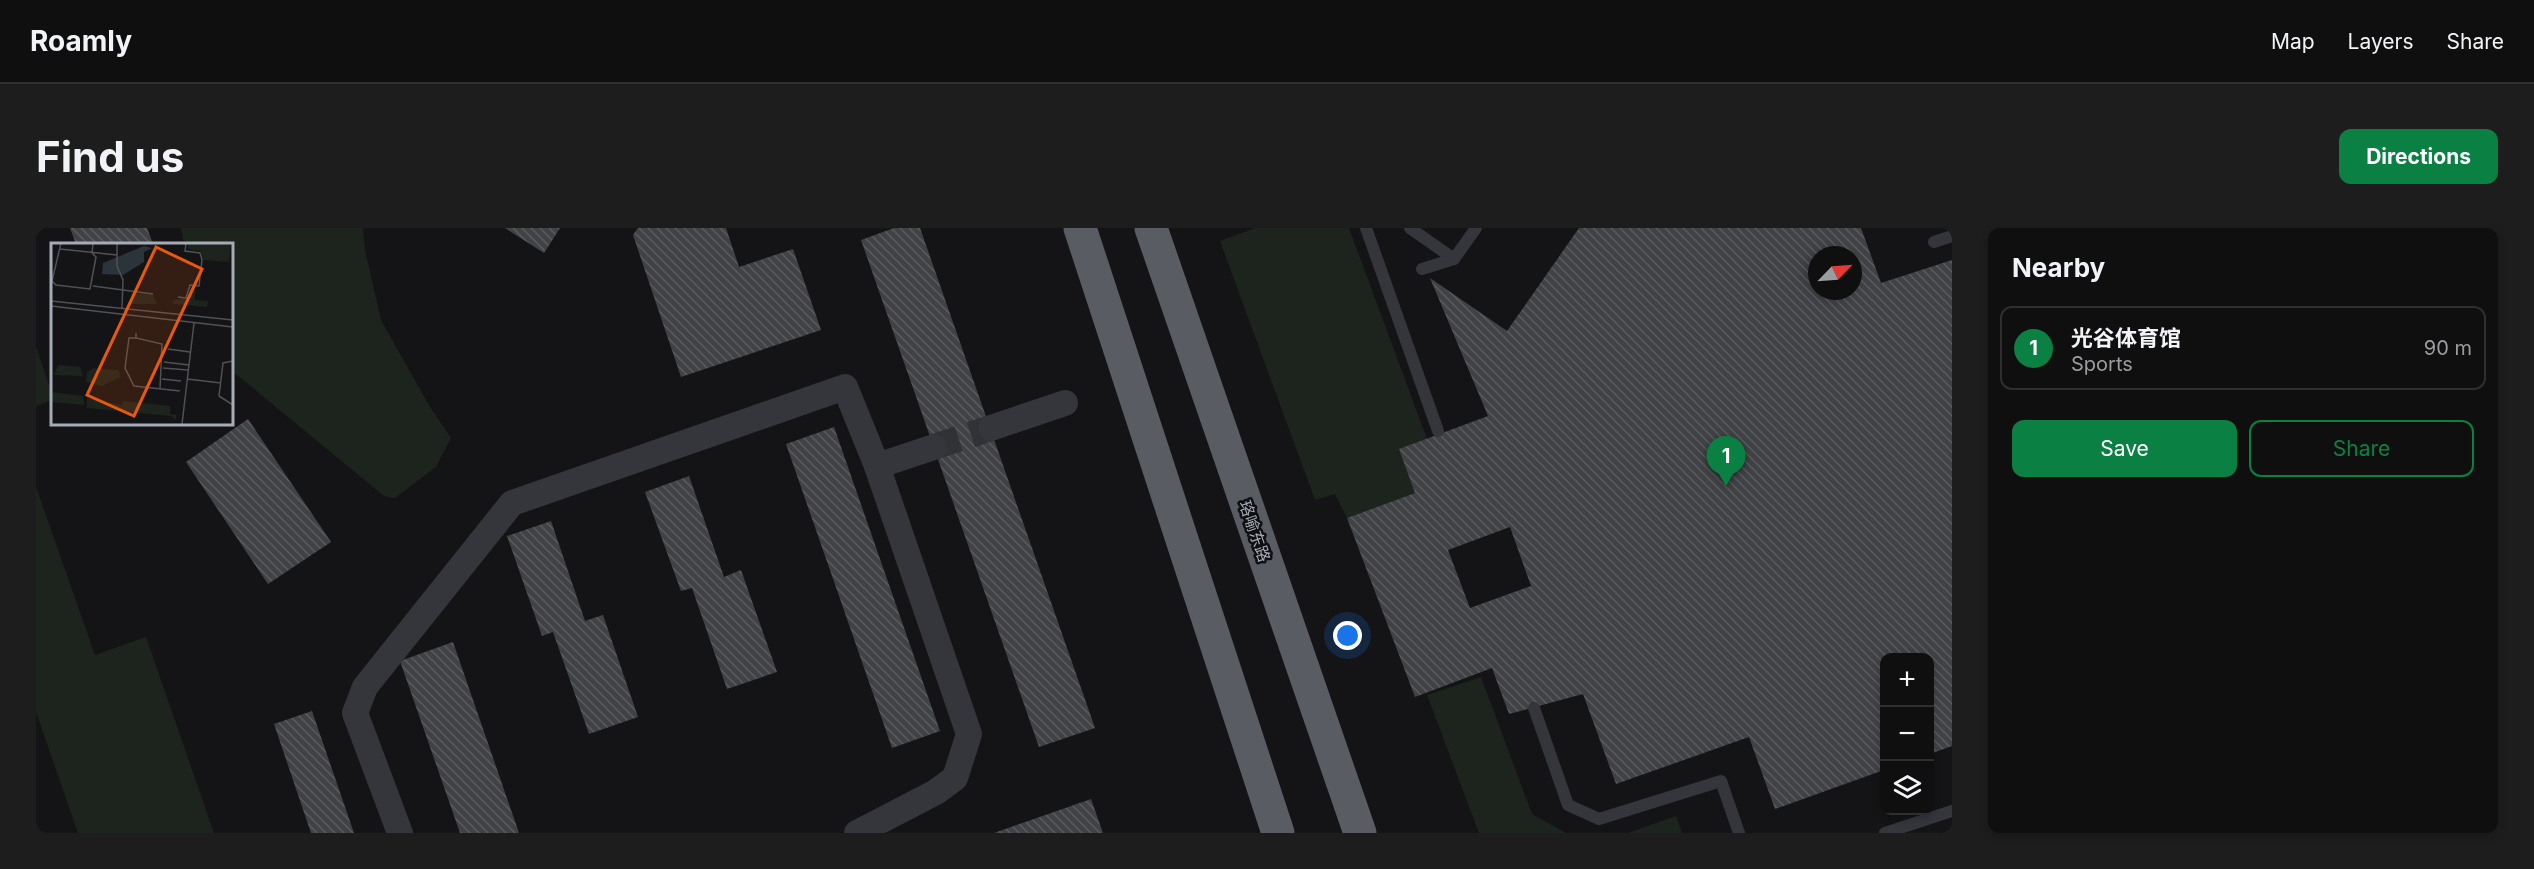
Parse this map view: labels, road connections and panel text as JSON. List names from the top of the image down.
{
  "streets": {
    "highway": ["珞喻东路"]
  },
  "north": "top right",
  "page": {
    "header": "Roamly",
    "nav": ["Map", "Layers", "Share"],
    "buttons": [
      "Directions",
      ["Save", "Share"]
    ],
    "title": "Find us",
    "heading": "Nearby",
    "list": [
      {
        "mark": "1",
        "name": "光谷体育馆",
        "note": "Sports",
        "value": "90 m"
      }
    ],
    "pins": "1",
    "map_buttons": ["+", "−"]
  }
}
